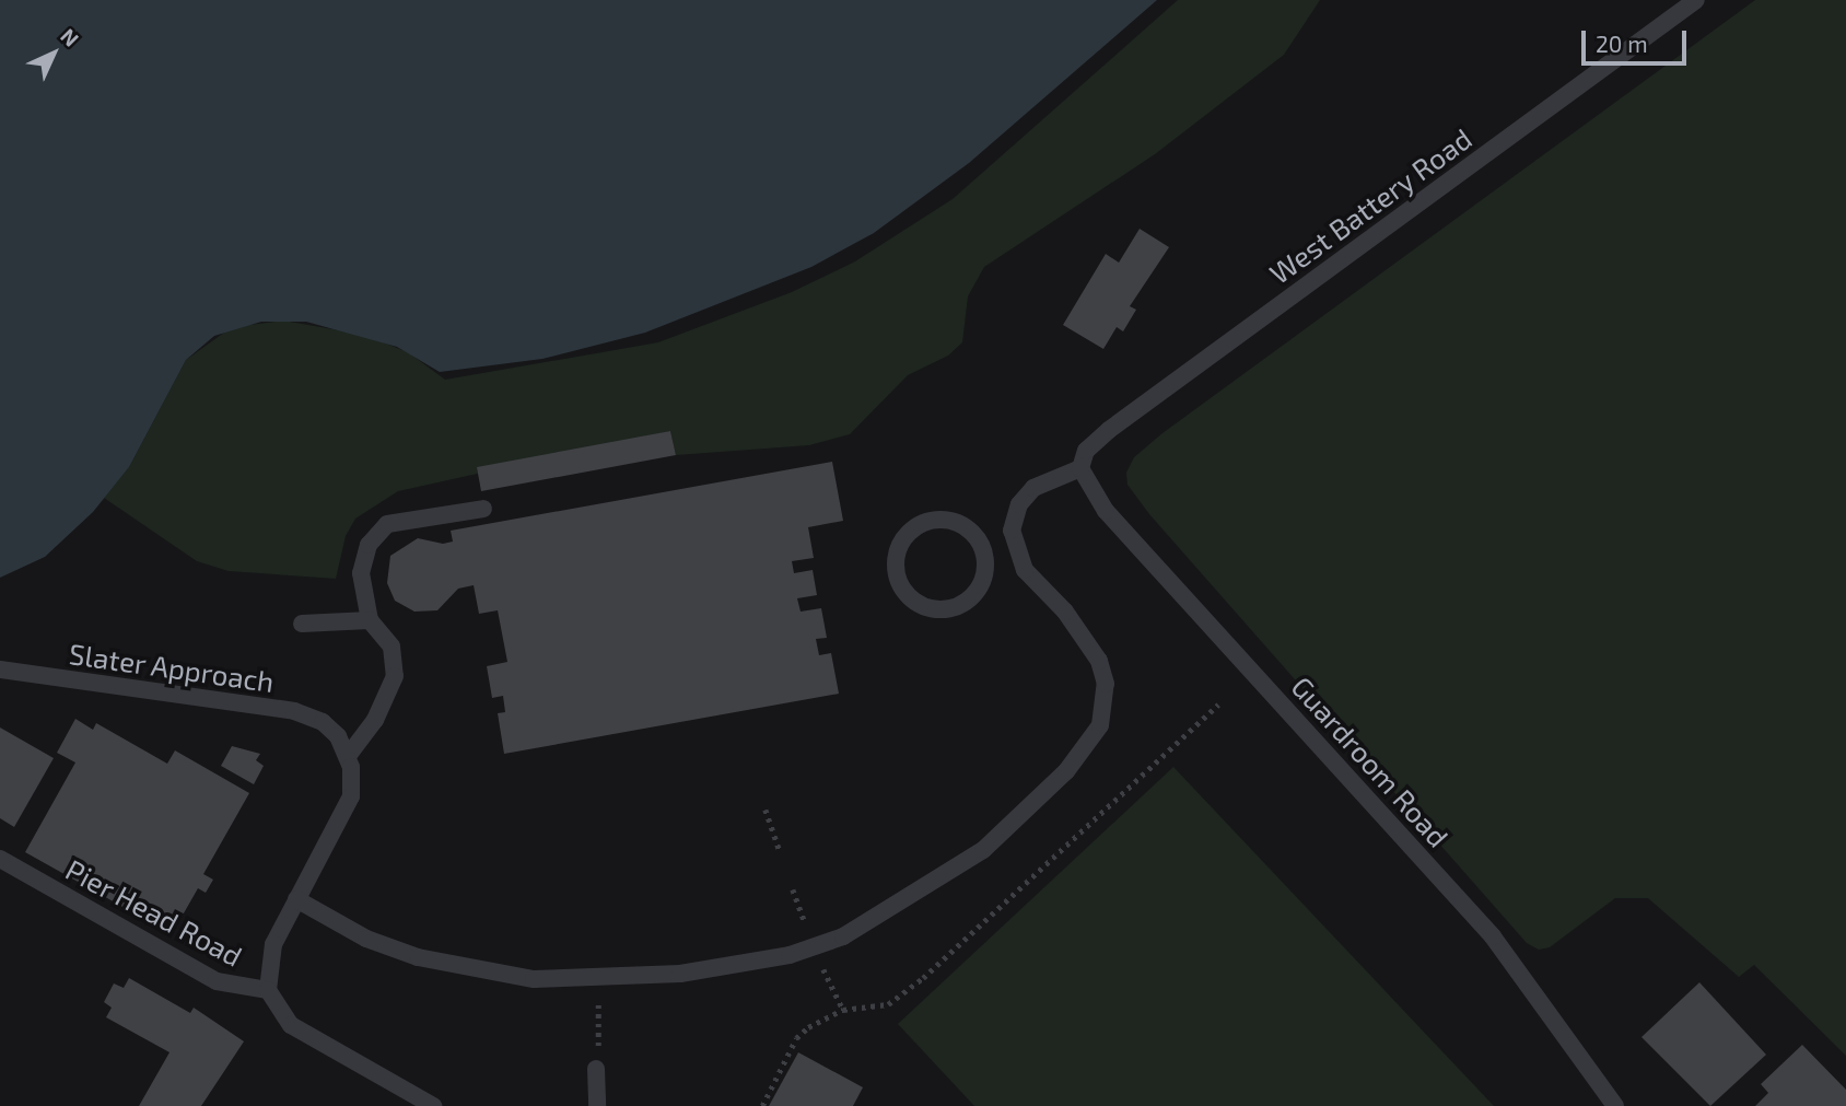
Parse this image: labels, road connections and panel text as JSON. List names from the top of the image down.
{
  "streets": {
    "lane": [
      "West Battery Road",
      "Slater Approach",
      "Guardroom Road",
      "Pier Head Road"
    ]
  },
  "crossings": [
    ["West Battery Road", "Guardroom Road"]
  ],
  "scale_bar": "20 m",
  "north": "top right"
}
